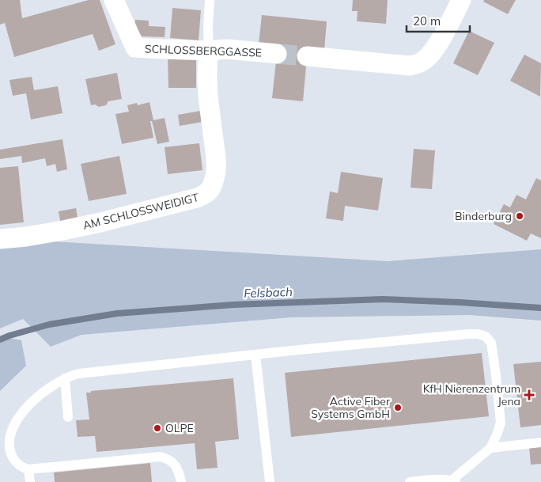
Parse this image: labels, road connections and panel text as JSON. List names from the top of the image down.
{
  "streets": {
    "street": ["SCHLOSSBERGGASSE", "AM SCHLOSSWEIDIGT"]
  },
  "crossings": [
    ["SCHLOSSBERGGASSE", "AM SCHLOSSWEIDIGT"]
  ],
  "water": ["Felsbach"],
  "places": {
    "other": ["Binderburg", "Active Fiber Systems GmbH", "OLPE"],
    "health": ["KfH Nierenzentrum Jena"]
  },
  "scale_bar": "20 m"
}
